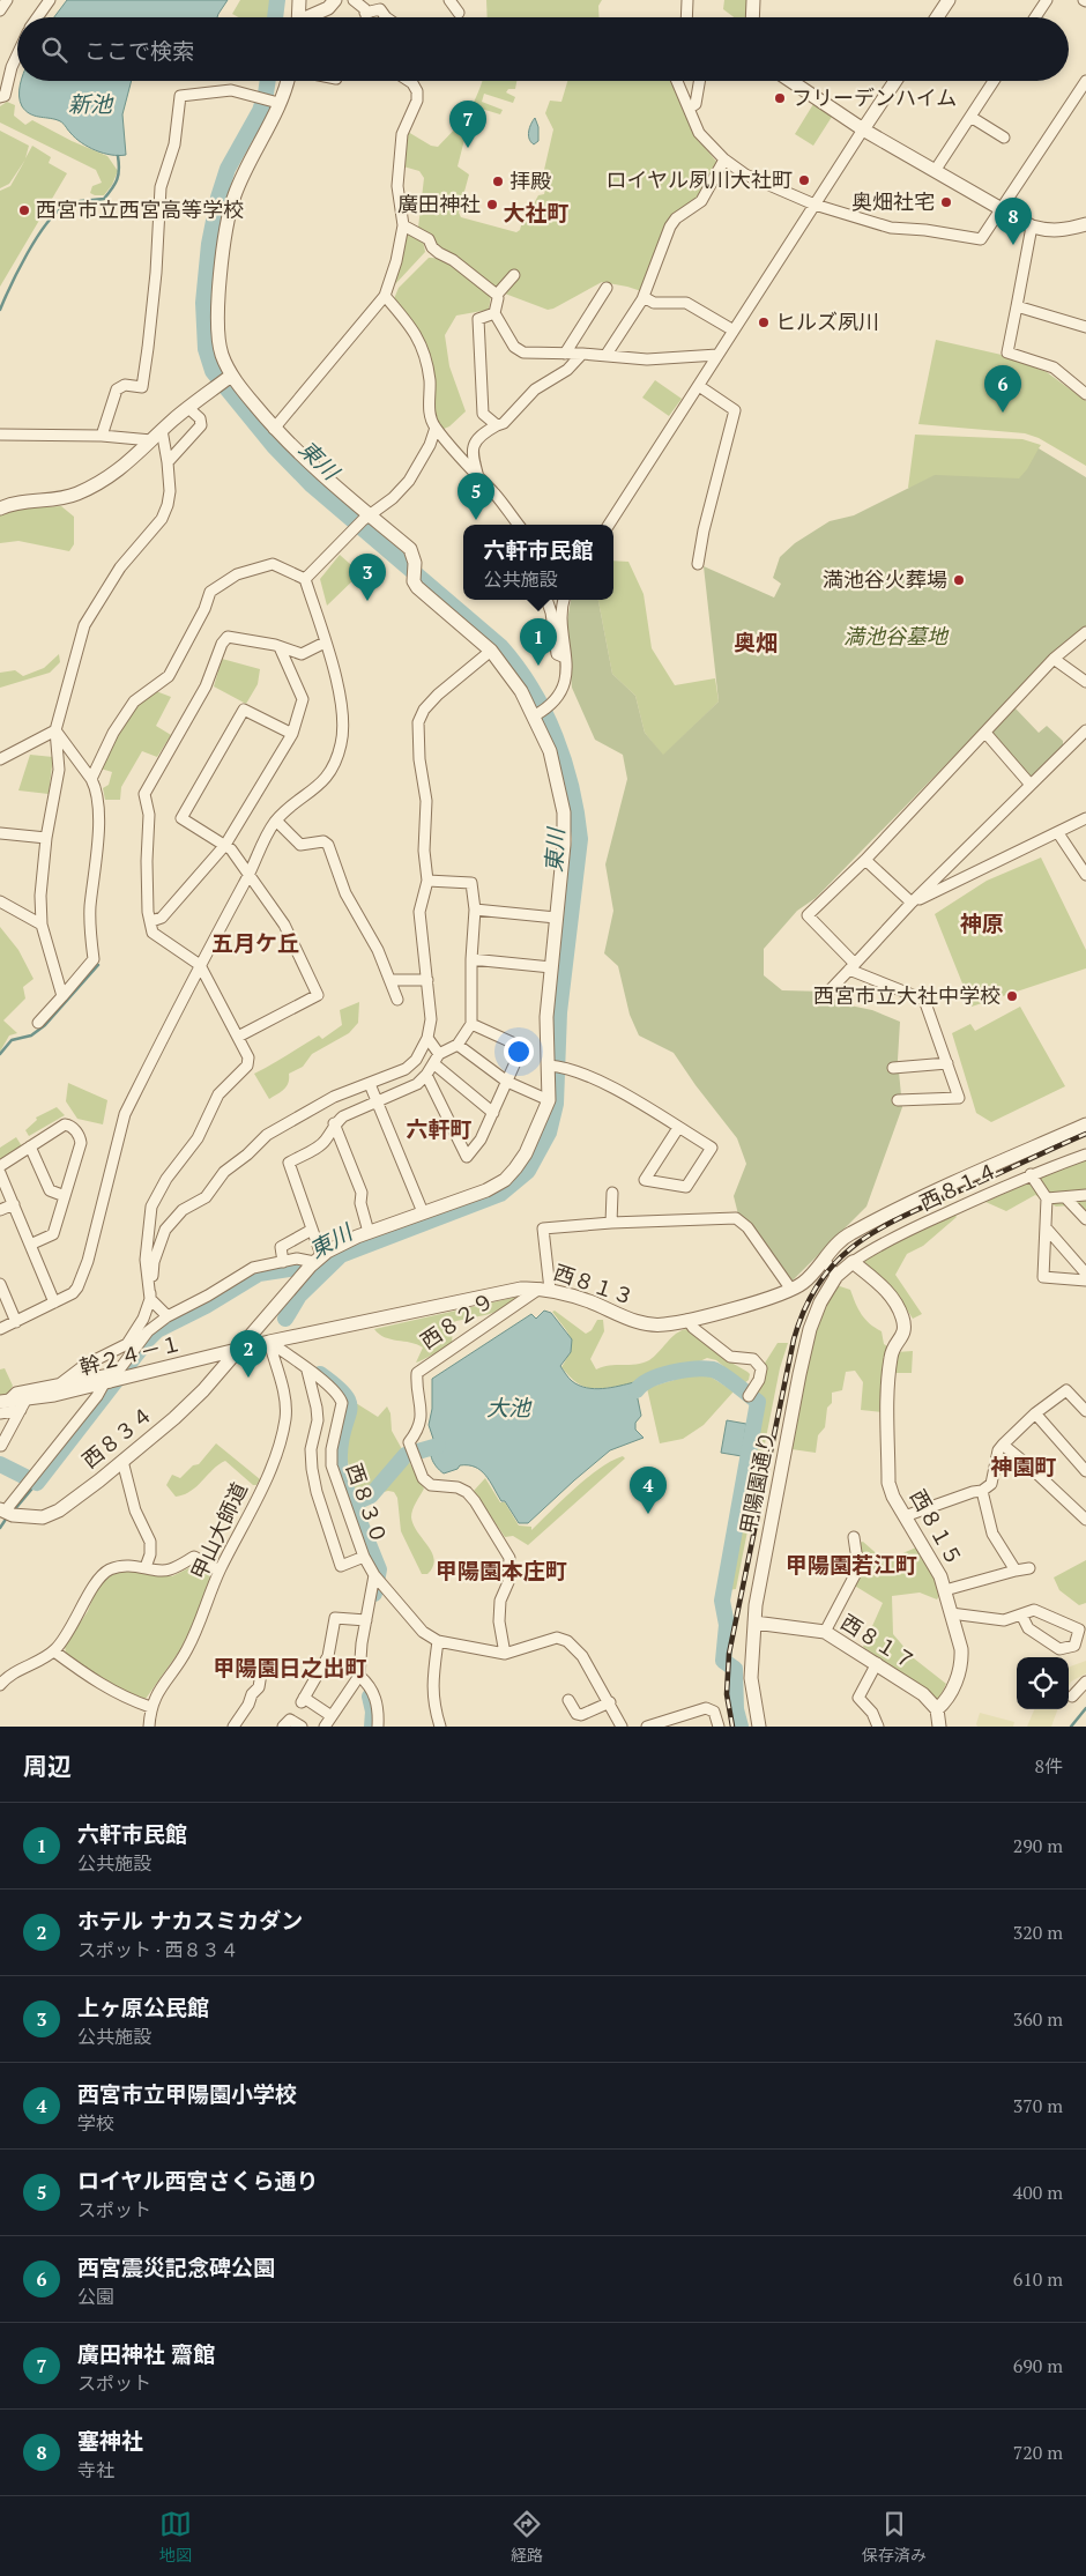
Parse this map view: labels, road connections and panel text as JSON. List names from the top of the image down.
{
  "streets": {
    "street": [
      "西８１４",
      "西８１３",
      "西８２９",
      "幹２４－１",
      "西８３４",
      "甲陽園通り",
      "西８３０",
      "西８１５",
      "甲山大師道",
      "西８１７"
    ]
  },
  "crossings": [
    ["西８１４", "甲陽園通り"],
    ["西８１４", "西８１５"],
    ["西８１３", "西８２９"],
    ["西８１３", "幹２４－１"],
    ["西８１３", "西８３０"],
    ["西８１３", "甲山大師道"],
    ["幹２４－１", "西８３４"],
    ["幹２４－１", "西８３０"],
    ["幹２４－１", "甲山大師道"],
    ["甲陽園通り", "西８１５"],
    ["甲陽園通り", "西８１７"],
    ["西８３０", "甲山大師道"],
    ["西８１５", "西８１７"]
  ],
  "districts": [
    "大社町",
    "奥畑",
    "神原",
    "五月ケ丘",
    "六軒町",
    "神園町",
    "甲陽園若江町",
    "甲陽園本庄町",
    "甲陽園日之出町"
  ],
  "water": ["新池", "東川", "大池"],
  "parks": ["満池谷墓地"],
  "places": [
    "フリーデンハイム",
    "ロイヤル夙川大社町",
    "拝殿",
    "奥畑社宅",
    "廣田神社",
    "西宮市立西宮高等学校",
    "ヒルズ夙川",
    "満池谷火葬場",
    "西宮市立大社中学校"
  ],
  "page": {
    "search": "ここで検索",
    "pins": [
      "7",
      "8",
      "6",
      "5",
      "3",
      "1",
      "2",
      "4"
    ],
    "popup": ["六軒市民館", "公共施設"],
    "heading": ["周辺", "8件"],
    "list": [
      {
        "mark": "1",
        "name": "六軒市民館",
        "note": "公共施設",
        "value": "290 m"
      },
      {
        "mark": "2",
        "name": "ホテル ナカスミカダン",
        "note": "スポット · 西８３４",
        "value": "320 m"
      },
      {
        "mark": "3",
        "name": "上ヶ原公民館",
        "note": "公共施設",
        "value": "360 m"
      },
      {
        "mark": "4",
        "name": "西宮市立甲陽園小学校",
        "note": "学校",
        "value": "370 m"
      },
      {
        "mark": "5",
        "name": "ロイヤル西宮さくら通り",
        "note": "スポット",
        "value": "400 m"
      },
      {
        "mark": "6",
        "name": "西宮震災記念碑公園",
        "note": "公園",
        "value": "610 m"
      },
      {
        "mark": "7",
        "name": "廣田神社 齋館",
        "note": "スポット",
        "value": "690 m"
      },
      {
        "mark": "8",
        "name": "塞神社",
        "note": "寺社",
        "value": "720 m"
      }
    ],
    "nav": ["地図", "経路", "保存済み"]
  }
}
